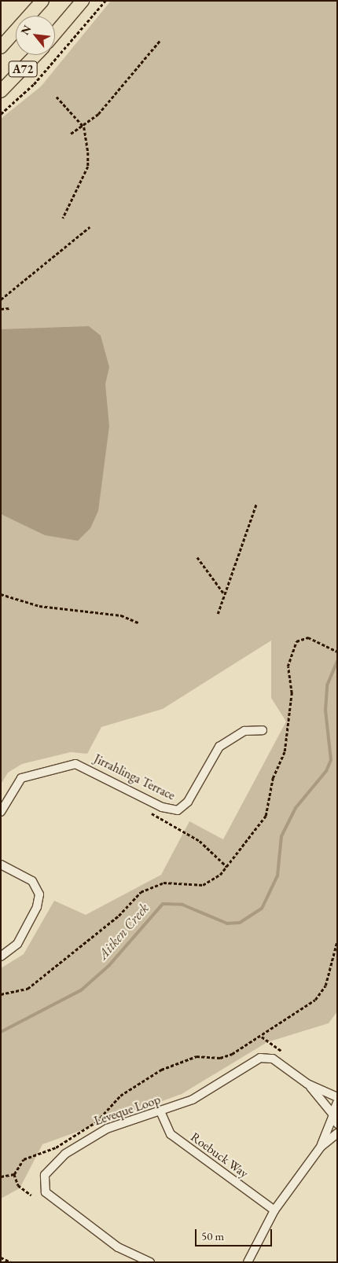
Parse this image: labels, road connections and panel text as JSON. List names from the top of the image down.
{
  "streets": {
    "main road": ["A72"],
    "street": ["Jirrahlinga Terrace", "Leveque Loop", "Roebuck Way"]
  },
  "crossings": [
    ["Leveque Loop", "Roebuck Way"]
  ],
  "water": ["Aitken Creek"],
  "scale_bar": "50 m",
  "north": "top left"
}
